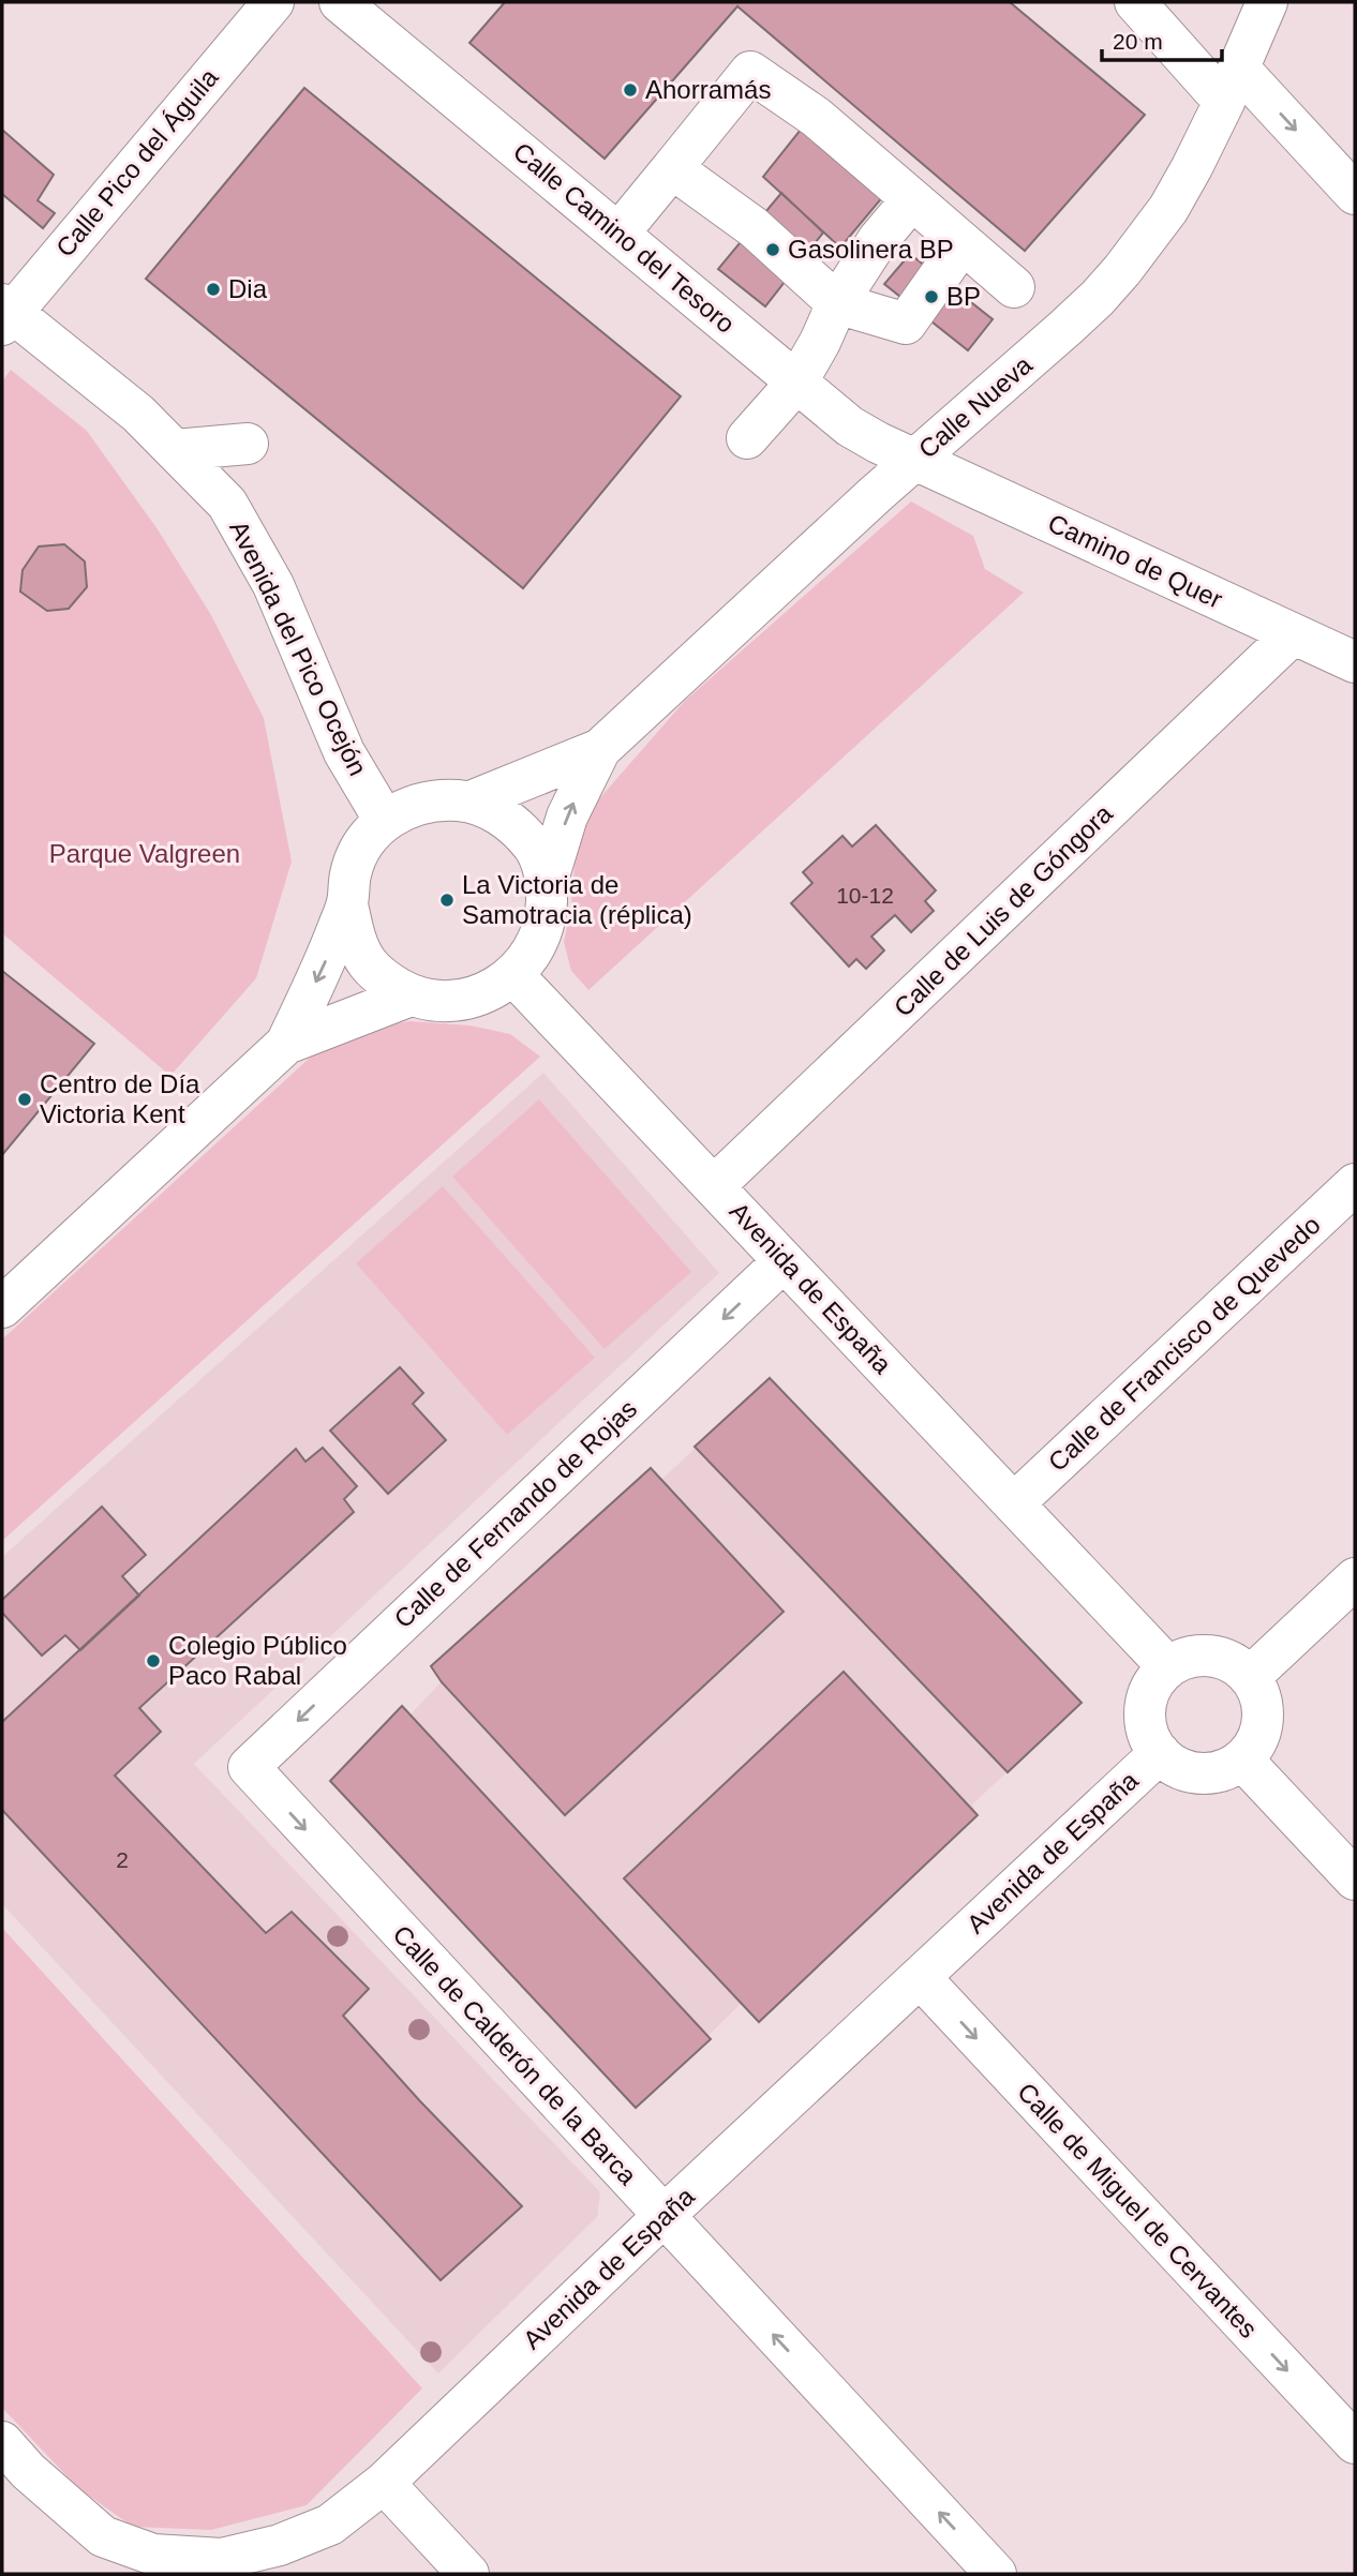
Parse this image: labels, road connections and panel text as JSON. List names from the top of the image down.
{
  "streets": {
    "street": [
      "Calle Pico del Águila",
      "Calle Camino del Tesoro",
      "Calle Nueva",
      "Camino de Quer",
      "Avenida del Pico Ocejón",
      "Calle de Luis de Góngora",
      "Avenida de España",
      "Calle de Francisco de Quevedo",
      "Calle de Fernando de Rojas",
      "Calle de Calderón de la Barca",
      "Calle de Miguel de Cervantes"
    ]
  },
  "crossings": [
    ["Calle Pico del Águila", "Avenida del Pico Ocejón"],
    ["Calle Camino del Tesoro", "Calle Nueva"],
    ["Calle Camino del Tesoro", "Camino de Quer"],
    ["Calle Nueva", "Camino de Quer"],
    ["Calle Nueva", "Avenida del Pico Ocejón"],
    ["Calle Nueva", "Avenida de España"],
    ["Camino de Quer", "Calle de Luis de Góngora"],
    ["Avenida del Pico Ocejón", "Avenida de España"],
    ["Calle de Luis de Góngora", "Avenida de España"],
    ["Avenida de España", "Calle de Francisco de Quevedo"],
    ["Avenida de España", "Calle de Fernando de Rojas"],
    ["Avenida de España", "Calle de Calderón de la Barca"],
    ["Avenida de España", "Calle de Miguel de Cervantes"],
    ["Calle de Fernando de Rojas", "Calle de Calderón de la Barca"]
  ],
  "one_way": ["Calle de Fernando de Rojas", "Calle de Miguel de Cervantes"],
  "parks": ["Parque Valgreen"],
  "places": [
    "Ahorramás",
    "Gasolinera BP",
    "Dia",
    "BP",
    "La Victoria de Samotracia (réplica)",
    "Centro de Día Victoria Kent",
    "Colegio Público Paco Rabal"
  ],
  "house_numbers": ["10-12", "2"],
  "scale_bar": "20 m"
}
